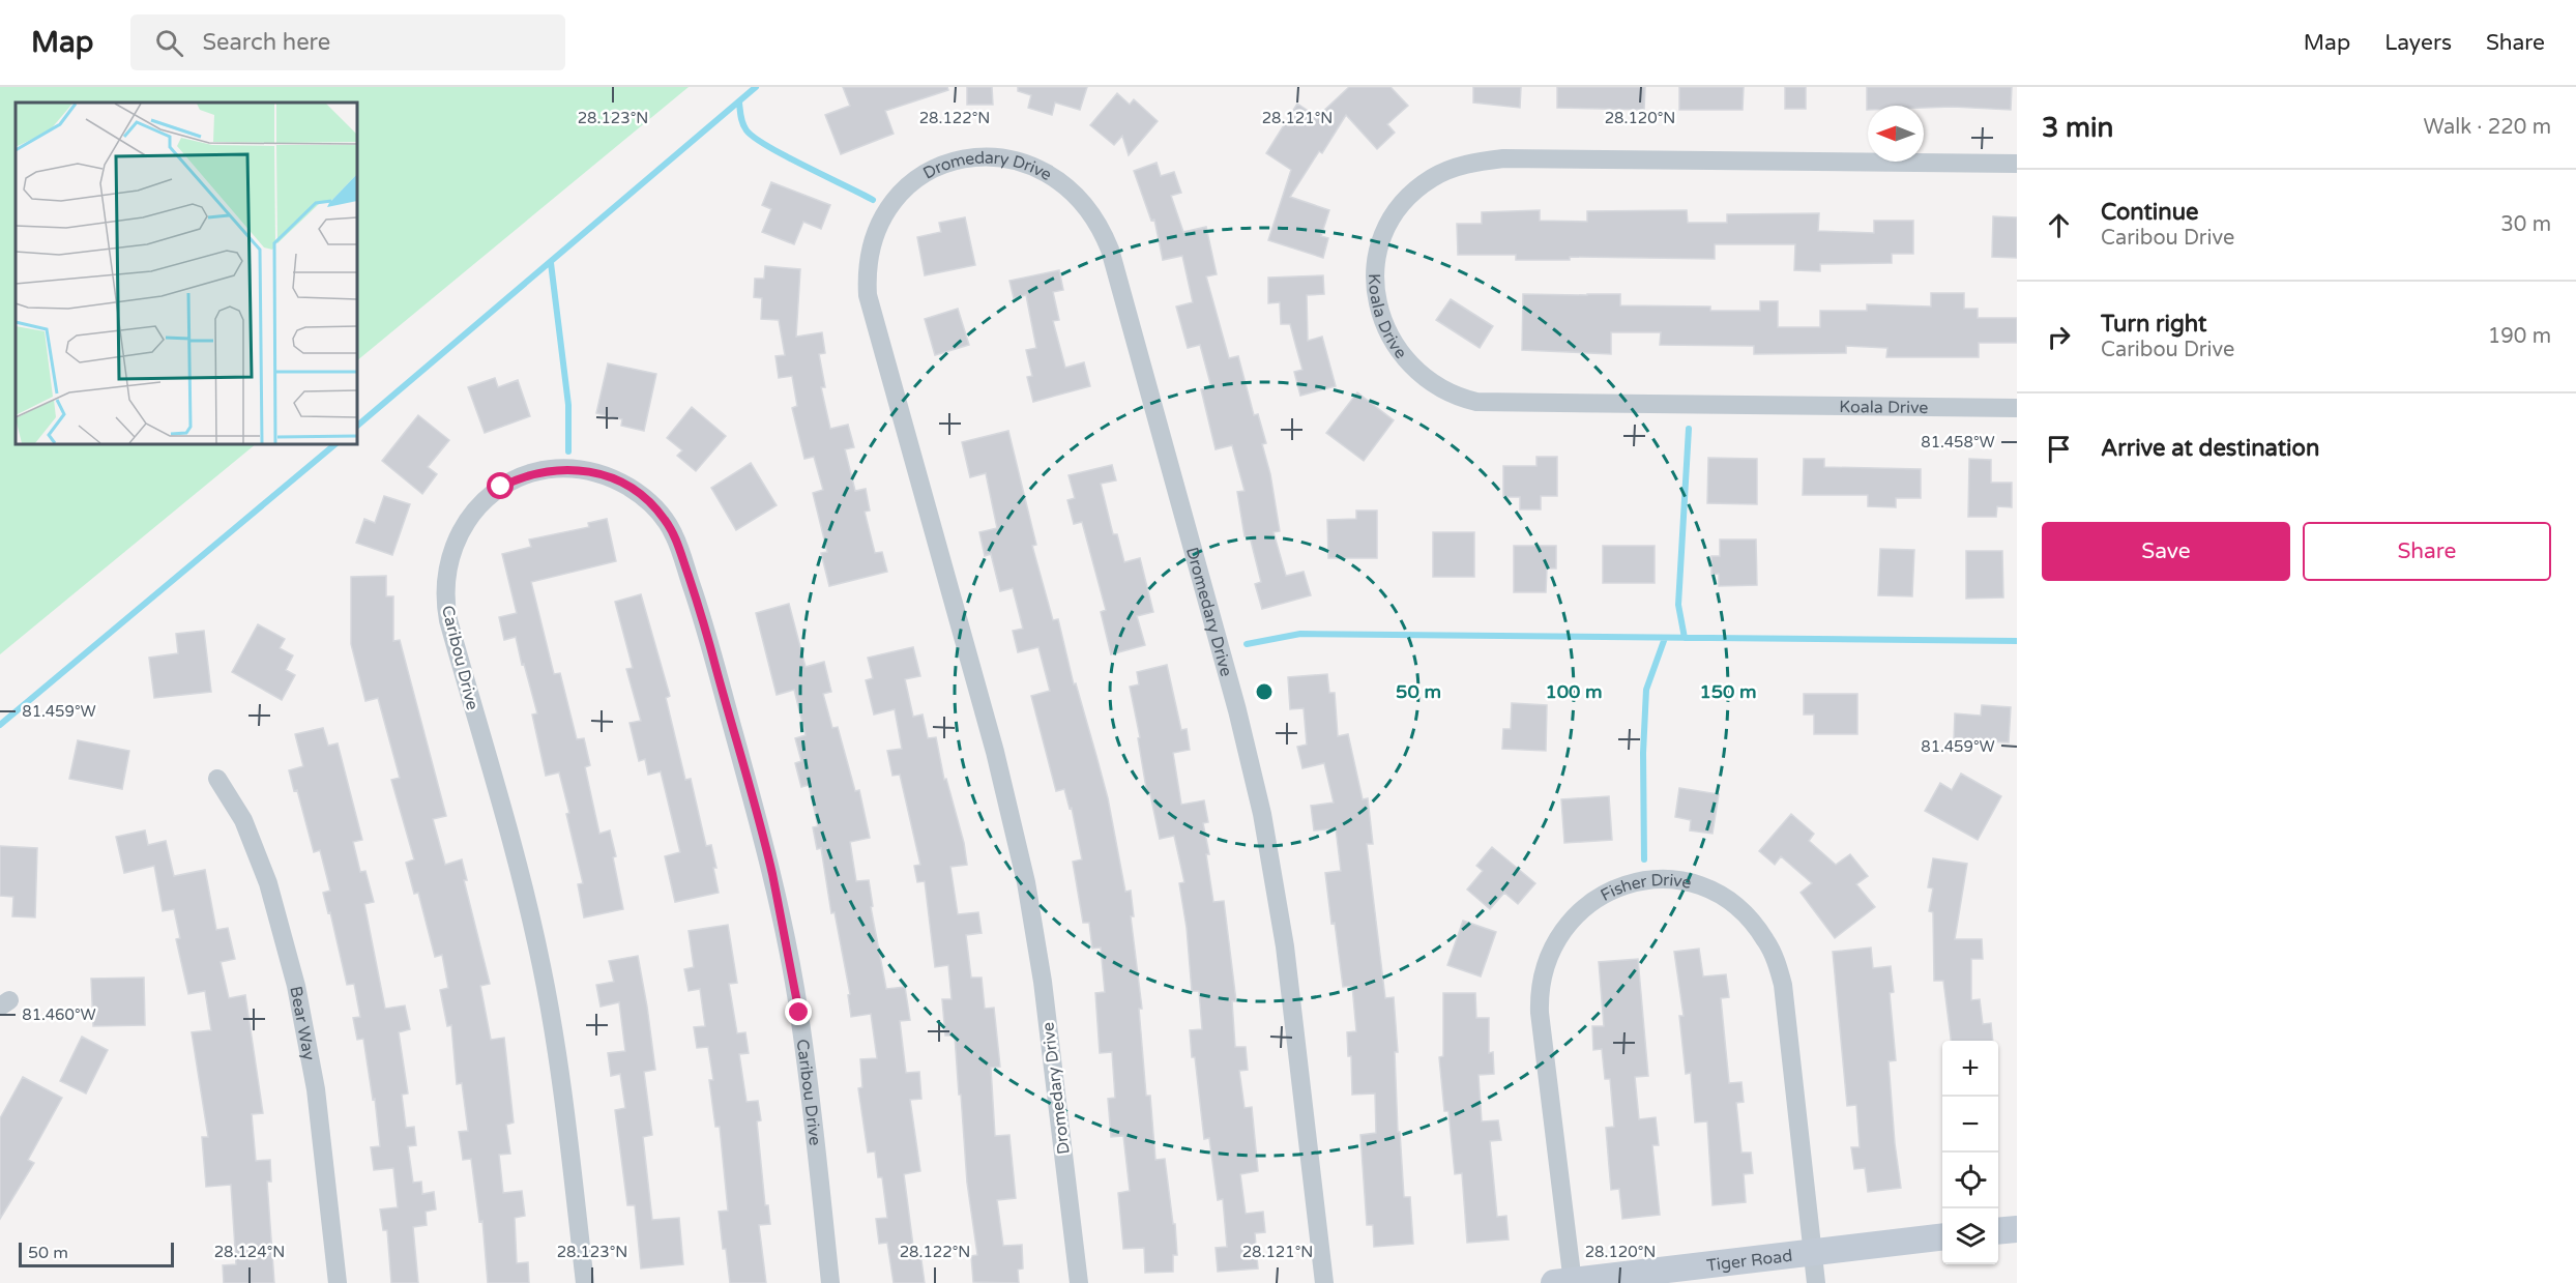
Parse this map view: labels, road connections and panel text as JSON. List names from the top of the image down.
{
  "streets": {
    "street": [
      "Dromedary Drive",
      "Koala Drive",
      "Caribou Drive",
      "Fisher Drive",
      "Bear Way",
      "Tiger Road"
    ]
  },
  "crossings": [
    ["Fisher Drive", "Tiger Road"]
  ],
  "scale_bar": "50 m",
  "north": "left",
  "page": {
    "header": "Map",
    "search": "Search here",
    "nav": ["Map", "Layers", "Share"],
    "heading": ["3 min", "Walk · 220 m"],
    "list": [
      ["Continue", "Caribou Drive", "30 m"],
      ["Turn right", "Caribou Drive", "190 m"],
      "Arrive at destination"
    ],
    "buttons": ["Save", "Share"],
    "map_buttons": ["+", "−"],
    "scale": "50 m"
  },
  "coordinates": [
    "28.123°N",
    "28.122°N",
    "28.121°N",
    "28.120°N",
    "81.458°W",
    "81.459°W",
    "81.460°W",
    "28.124°N"
  ],
  "rings": ["50 m", "100 m", "150 m"]
}
